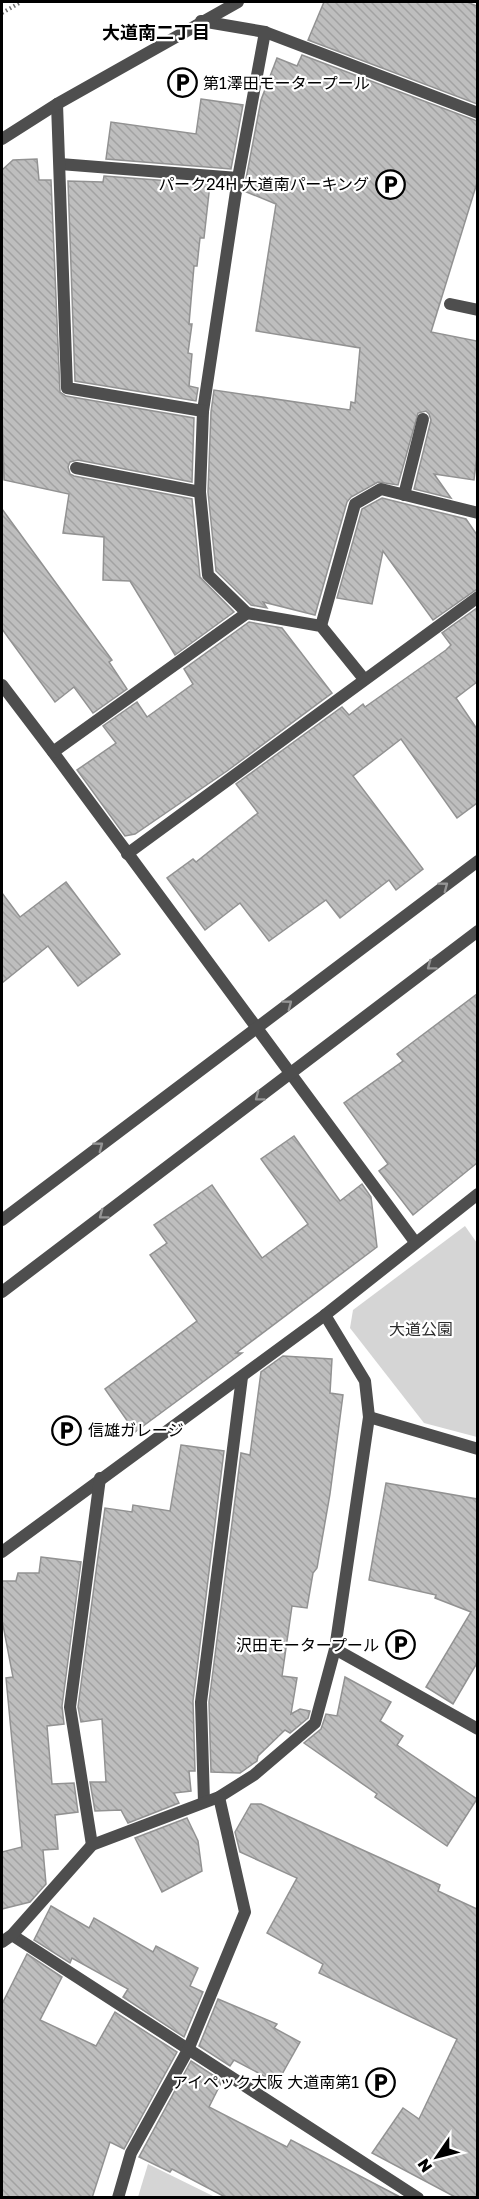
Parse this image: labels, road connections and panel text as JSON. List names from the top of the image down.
{
  "districts": ["大道南二丁目"],
  "parks": ["大道公園"],
  "places": {
    "parking": [
      "第1澤田モータープール",
      "パーク24H 大道南パーキング",
      "信雄ガレージ",
      "沢田モータープール",
      "アイペック大阪 大道南第1"
    ]
  },
  "north": "bottom left"
}
